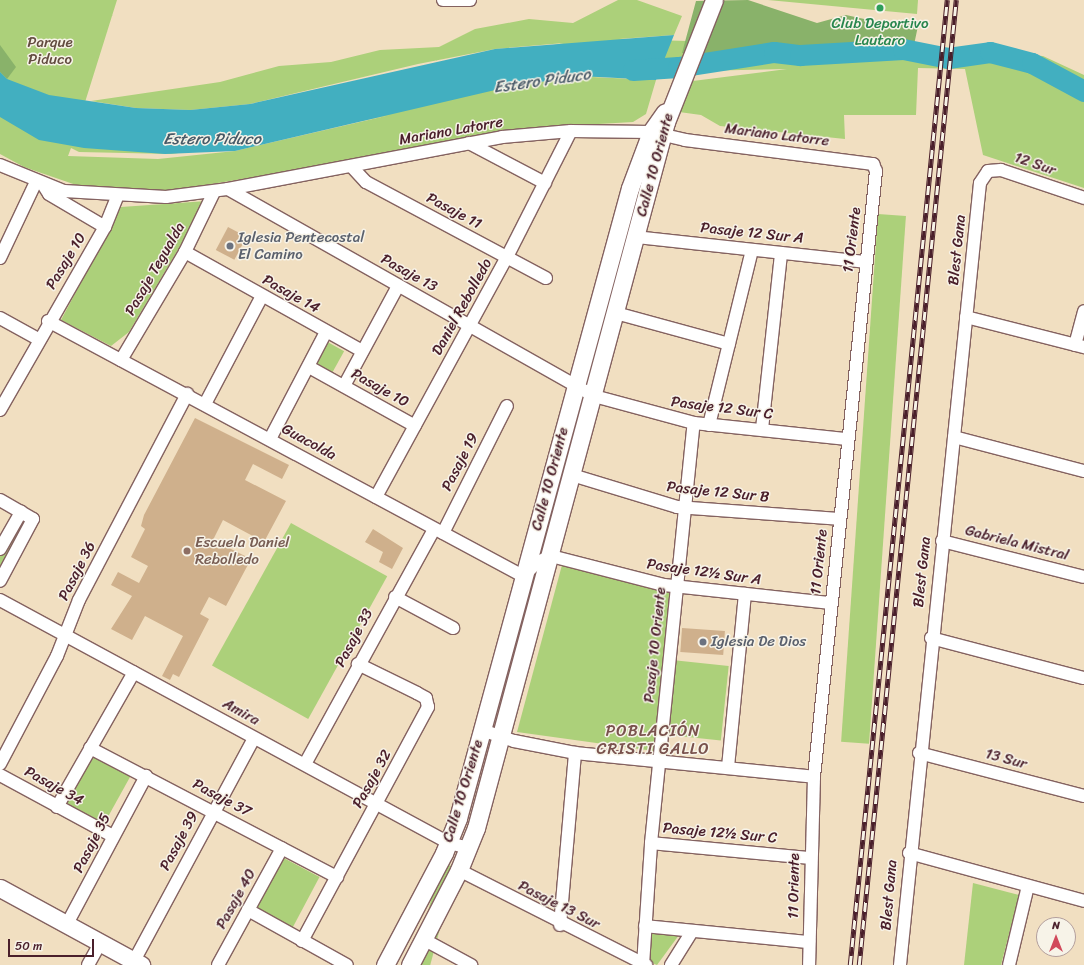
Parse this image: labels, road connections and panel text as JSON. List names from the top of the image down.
{
  "streets": {
    "main road": ["Calle 10 Oriente"],
    "street": [
      "Mariano Latorre",
      "12 Sur",
      "Pasaje 11",
      "Pasaje 12 Sur A",
      "11 Oriente",
      "Blest Gana",
      "Pasaje 10",
      "Pasaje Tegualda",
      "Pasaje 13",
      "Pasaje 14",
      "Daniel Rebolledo",
      "Pasaje 12 Sur C",
      "Guacolda",
      "Pasaje 19",
      "Pasaje 12 Sur B",
      "Gabriela Mistral",
      "Pasaje 36",
      "Pasaje 12½ Sur A",
      "Pasaje 33",
      "Pasaje 10 Oriente",
      "Amira",
      "13 Sur",
      "Pasaje 32",
      "Pasaje 34",
      "Pasaje 37",
      "Pasaje 12½ Sur C",
      "Pasaje 39",
      "Pasaje 35",
      "Pasaje 40",
      "Pasaje 13 Sur"
    ]
  },
  "crossings": [
    ["Mariano Latorre", "Calle 10 Oriente"],
    ["Mariano Latorre", "Pasaje 11"],
    ["Mariano Latorre", "11 Oriente"],
    ["Mariano Latorre", "Pasaje 10"],
    ["Mariano Latorre", "Pasaje Tegualda"],
    ["Mariano Latorre", "Pasaje 13"],
    ["Mariano Latorre", "Daniel Rebolledo"],
    ["12 Sur", "Blest Gana"],
    ["Calle 10 Oriente", "Pasaje 12 Sur A"],
    ["Calle 10 Oriente", "Pasaje 13"],
    ["Calle 10 Oriente", "Pasaje 12 Sur C"],
    ["Calle 10 Oriente", "Guacolda"],
    ["Calle 10 Oriente", "Pasaje 12 Sur B"],
    ["Calle 10 Oriente", "Pasaje 12½ Sur A"],
    ["Calle 10 Oriente", "Amira"],
    ["Calle 10 Oriente", "Pasaje 13 Sur"],
    ["Pasaje 11", "Daniel Rebolledo"],
    ["Pasaje 12 Sur A", "11 Oriente"],
    ["11 Oriente", "Pasaje 12 Sur C"],
    ["11 Oriente", "Pasaje 12 Sur B"],
    ["11 Oriente", "Pasaje 12½ Sur A"],
    ["11 Oriente", "Pasaje 12½ Sur C"],
    ["Blest Gana", "Gabriela Mistral"],
    ["Blest Gana", "13 Sur"],
    ["Pasaje 10", "Daniel Rebolledo"],
    ["Pasaje 10", "Guacolda"],
    ["Pasaje Tegualda", "Pasaje 14"],
    ["Pasaje Tegualda", "Guacolda"],
    ["Pasaje 13", "Daniel Rebolledo"],
    ["Pasaje 13", "Pasaje 12 Sur C"],
    ["Daniel Rebolledo", "Guacolda"],
    ["Pasaje 12 Sur C", "Pasaje 10 Oriente"],
    ["Guacolda", "Pasaje 19"],
    ["Guacolda", "Pasaje 36"],
    ["Guacolda", "Pasaje 33"],
    ["Pasaje 19", "Pasaje 33"],
    ["Pasaje 12 Sur B", "Pasaje 10 Oriente"],
    ["Pasaje 36", "Amira"],
    ["Pasaje 12½ Sur A", "Pasaje 10 Oriente"],
    ["Pasaje 33", "Amira"],
    ["Pasaje 33", "Pasaje 32"],
    ["Pasaje 10 Oriente", "Pasaje 12½ Sur C"],
    ["Pasaje 10 Oriente", "Pasaje 13 Sur"],
    ["Amira", "Pasaje 32"],
    ["Amira", "Pasaje 39"],
    ["Pasaje 32", "Pasaje 37"],
    ["Pasaje 34", "Pasaje 35"],
    ["Pasaje 37", "Pasaje 39"],
    ["Pasaje 37", "Pasaje 35"],
    ["Pasaje 37", "Pasaje 40"]
  ],
  "districts": ["POBLACIÓN CRISTI GALLO"],
  "water": ["Estero Piduco"],
  "parks": ["Parque Piduco"],
  "places": [
    "Club Deportivo Lautaro",
    "Iglesia Pentecostal El Camino",
    "Escuela Daniel Rebolledo",
    "Iglesia De Dios"
  ],
  "scale_bar": "50 m",
  "north": "top"
}
